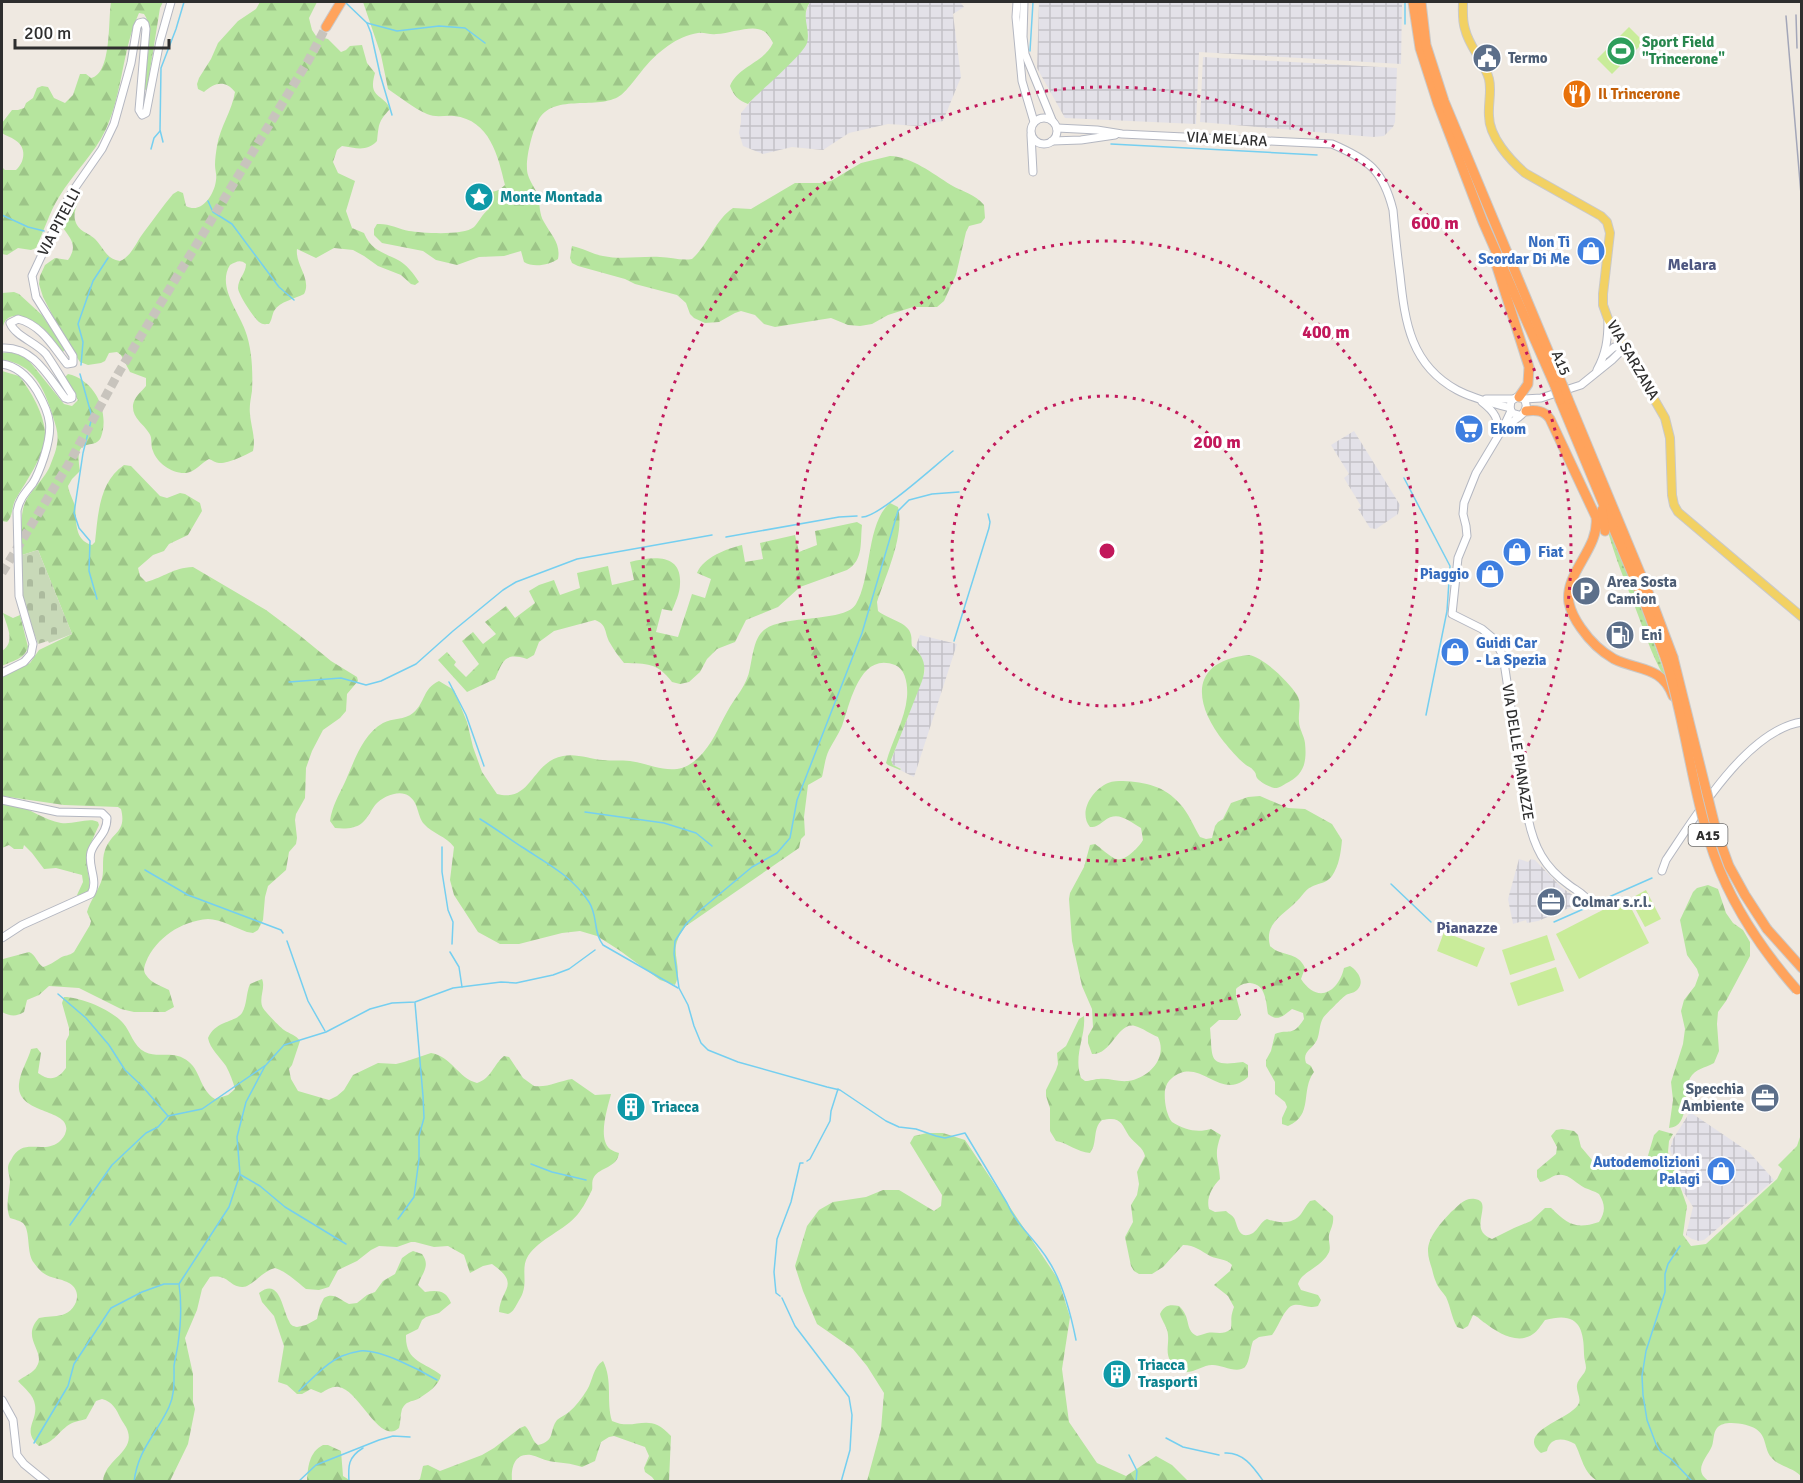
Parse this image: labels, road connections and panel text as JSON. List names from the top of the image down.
{
  "streets": {
    "highway": ["A15"],
    "main road": ["VIA SARZANA"],
    "street": ["VIA MELARA", "VIA PITELLI", "VIA DELLE PIANAZZE"]
  },
  "crossings": [
    ["VIA SARZANA", "VIA DELLE PIANAZZE"]
  ],
  "districts": ["Melara", "Pianazze"],
  "places": {
    "sports": ["Sport Field \"Trincerone\""],
    "public building": ["Termo"],
    "restaurant": ["Il Trincerone"],
    "place": ["Monte Montada"],
    "shop": [
      "Non Ti Scordar Di Me",
      "Fiat",
      "Piaggio",
      "Guidi Car - La Spezia",
      "Autodemolizioni Palagi"
    ],
    "supermarket": ["Ekom"],
    "parking": ["Area Sosta Camion"],
    "fuel station": ["Eni"],
    "office": ["Colmar s.r.l.", "Specchia Ambiente"],
    "building": ["Triacca", "Triacca Trasporti"]
  },
  "scale_bar": "200 m",
  "rings": ["600 m", "400 m", "200 m"]
}
